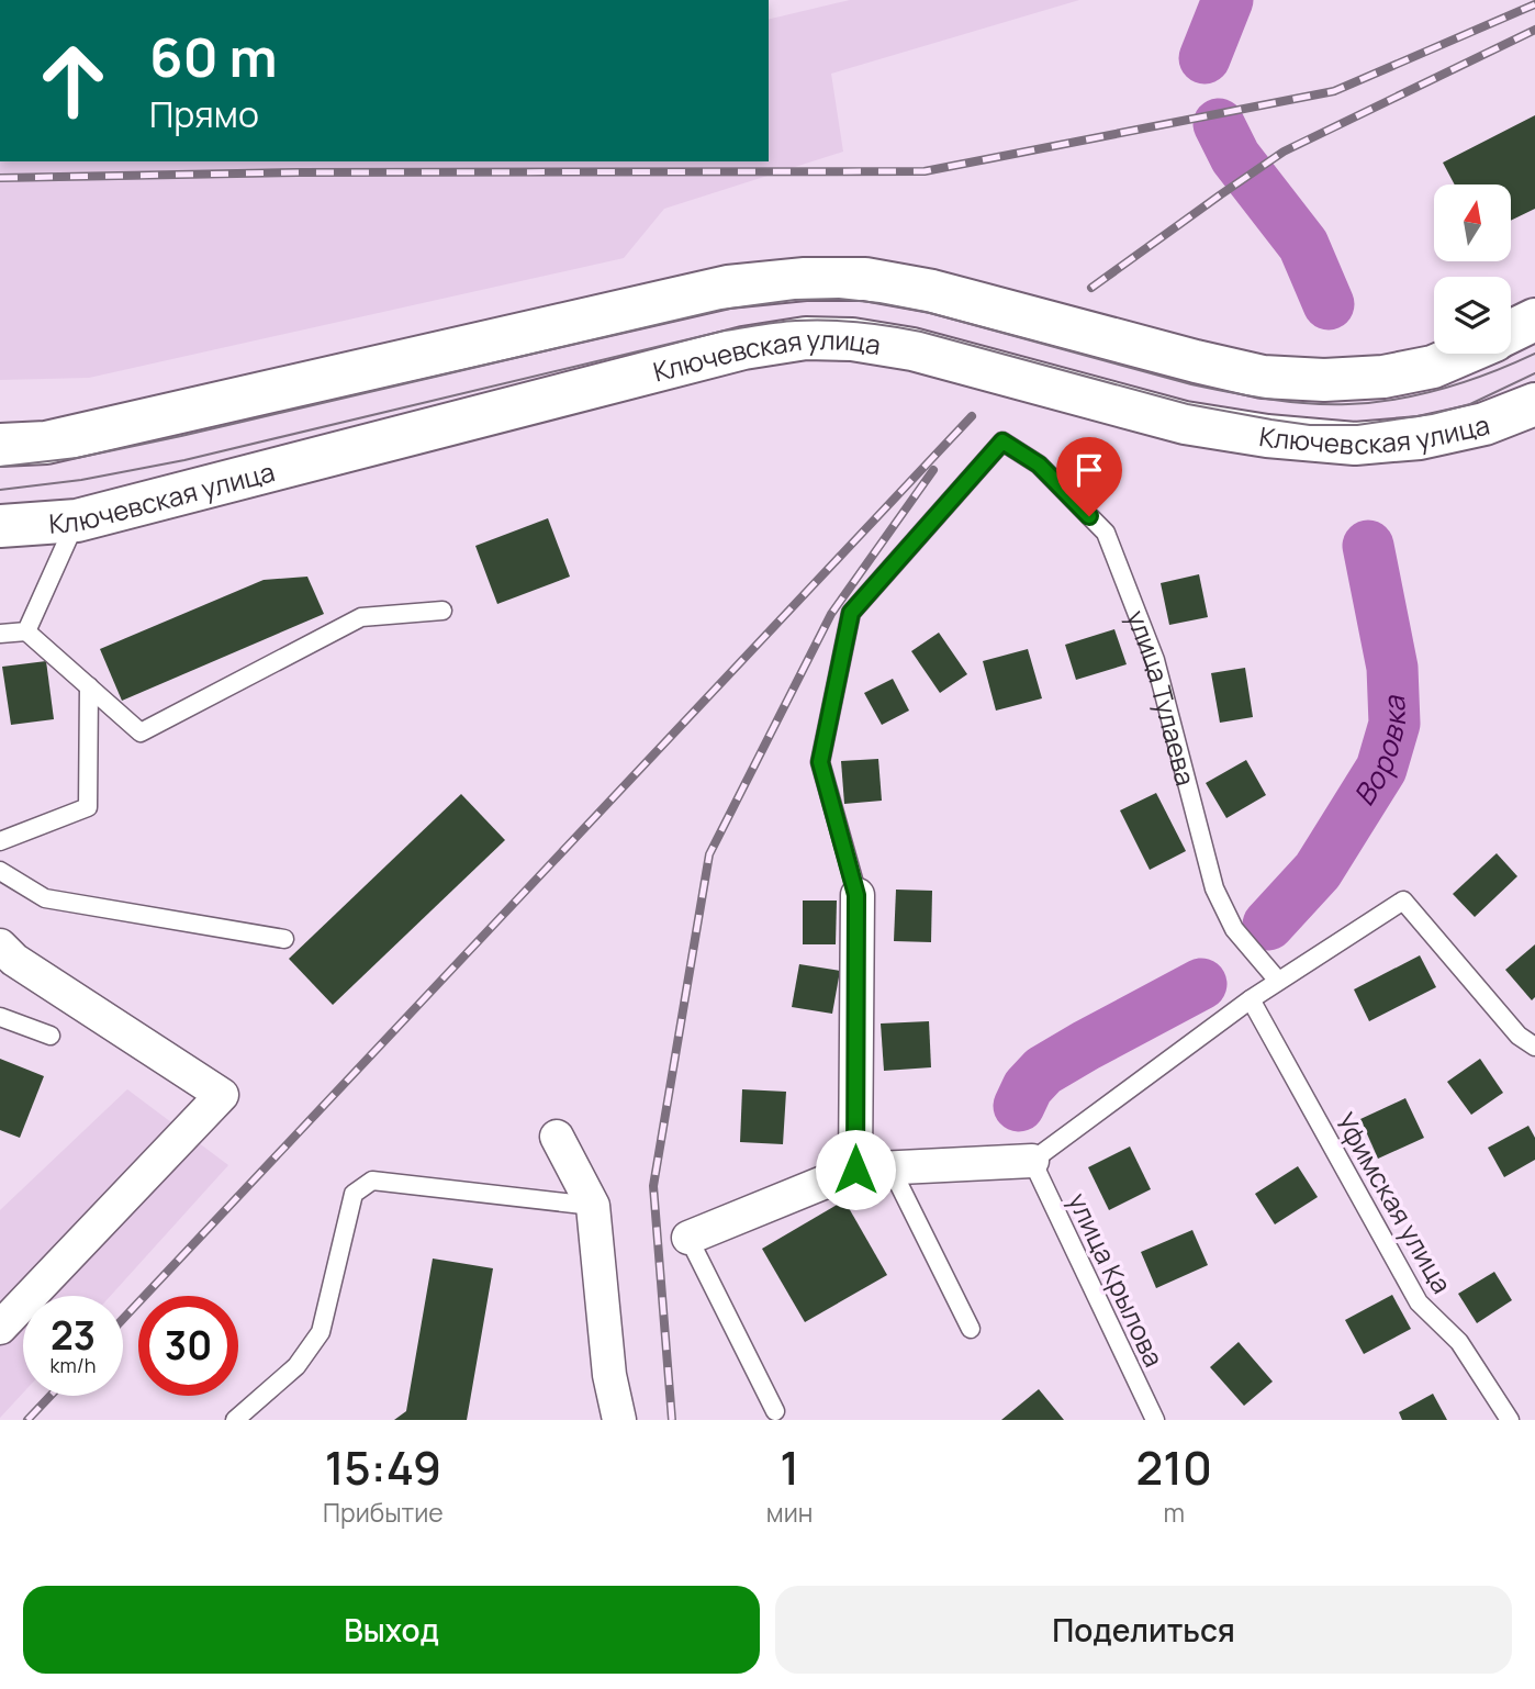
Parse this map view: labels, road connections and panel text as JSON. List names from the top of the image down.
{
  "streets": {
    "main road": ["Ключевская улица"],
    "lane": ["улица Тулаева", "Уфимская улица", "улица Крылова"]
  },
  "water": ["Воровка"],
  "north": "top",
  "page": {
    "turn": ["60 m", "Прямо"],
    "speed": "23 km/h",
    "limit": "30",
    "eta": [
      "15:49",
      "Прибытие",
      "1",
      "мин",
      "210",
      "m"
    ],
    "buttons": ["Выход", "Поделиться"]
  }
}
